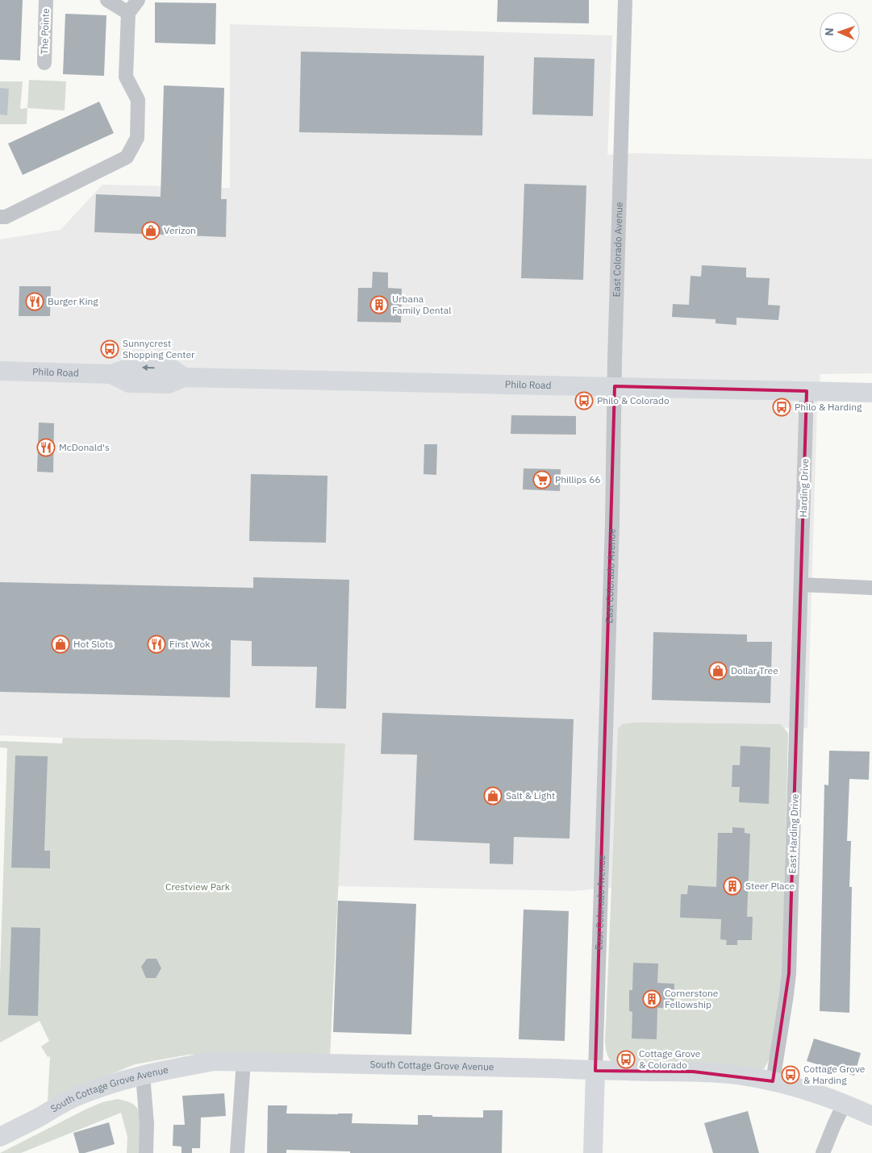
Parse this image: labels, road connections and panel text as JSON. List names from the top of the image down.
{
  "streets": {
    "street": [
      "The Pointe",
      "East Colorado Avenue",
      "Philo Road",
      "Harding Drive",
      "East Harding Drive",
      "South Cottage Grove Avenue"
    ]
  },
  "crossings": [
    ["East Colorado Avenue", "Philo Road"],
    ["East Colorado Avenue", "South Cottage Grove Avenue"],
    ["Philo Road", "Harding Drive"],
    ["Harding Drive", "East Harding Drive"],
    ["East Harding Drive", "South Cottage Grove Avenue"]
  ],
  "parks": ["Crestview Park"],
  "places": {
    "shop": [
      "Verizon",
      "Hot Slots",
      "Dollar Tree",
      "Salt & Light"
    ],
    "restaurant": ["Burger King", "McDonald's", "First Wok"],
    "building": ["Urbana Family Dental", "Steer Place", "Cornerstone Fellowship"],
    "bus stop": [
      "Sunnycrest Shopping Center",
      "Philo & Colorado",
      "Philo & Harding",
      "Cottage Grove & Colorado",
      "Cottage Grove & Harding"
    ],
    "supermarket": ["Phillips 66"]
  },
  "north": "left"
}
